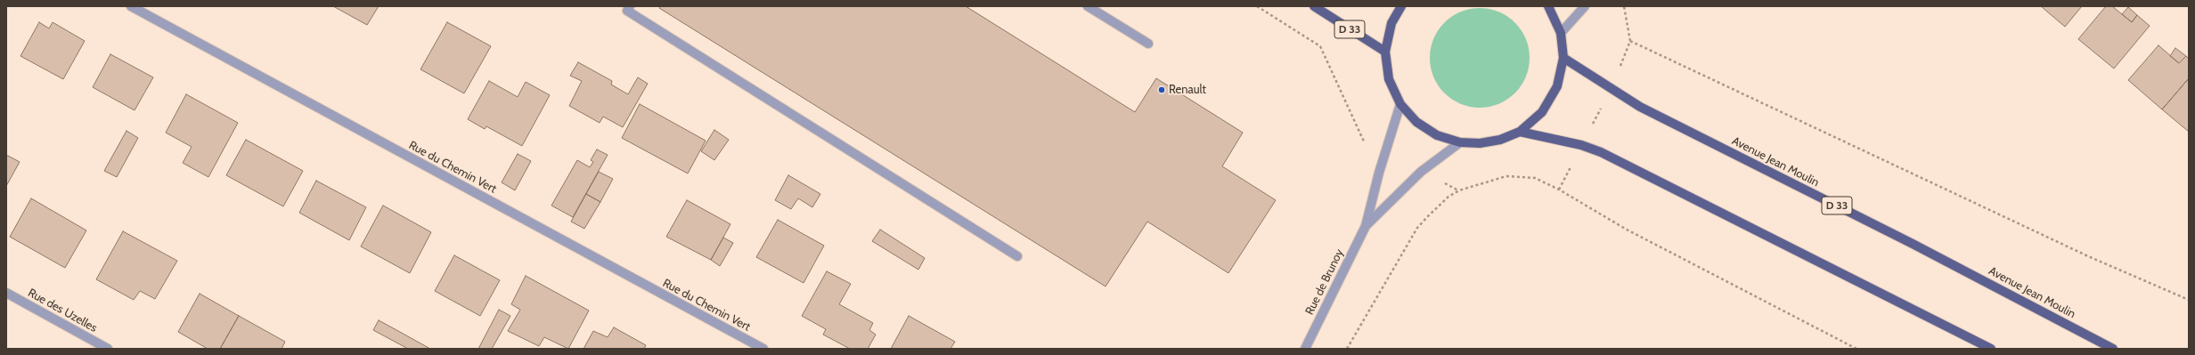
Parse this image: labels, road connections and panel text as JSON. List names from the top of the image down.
{
  "streets": {
    "main road": ["D 33", "Avenue Jean Moulin"],
    "street": ["Rue du Chemin Vert", "Rue de Brunoy", "Rue des Uzelles"]
  },
  "places": ["Renault"]
}
